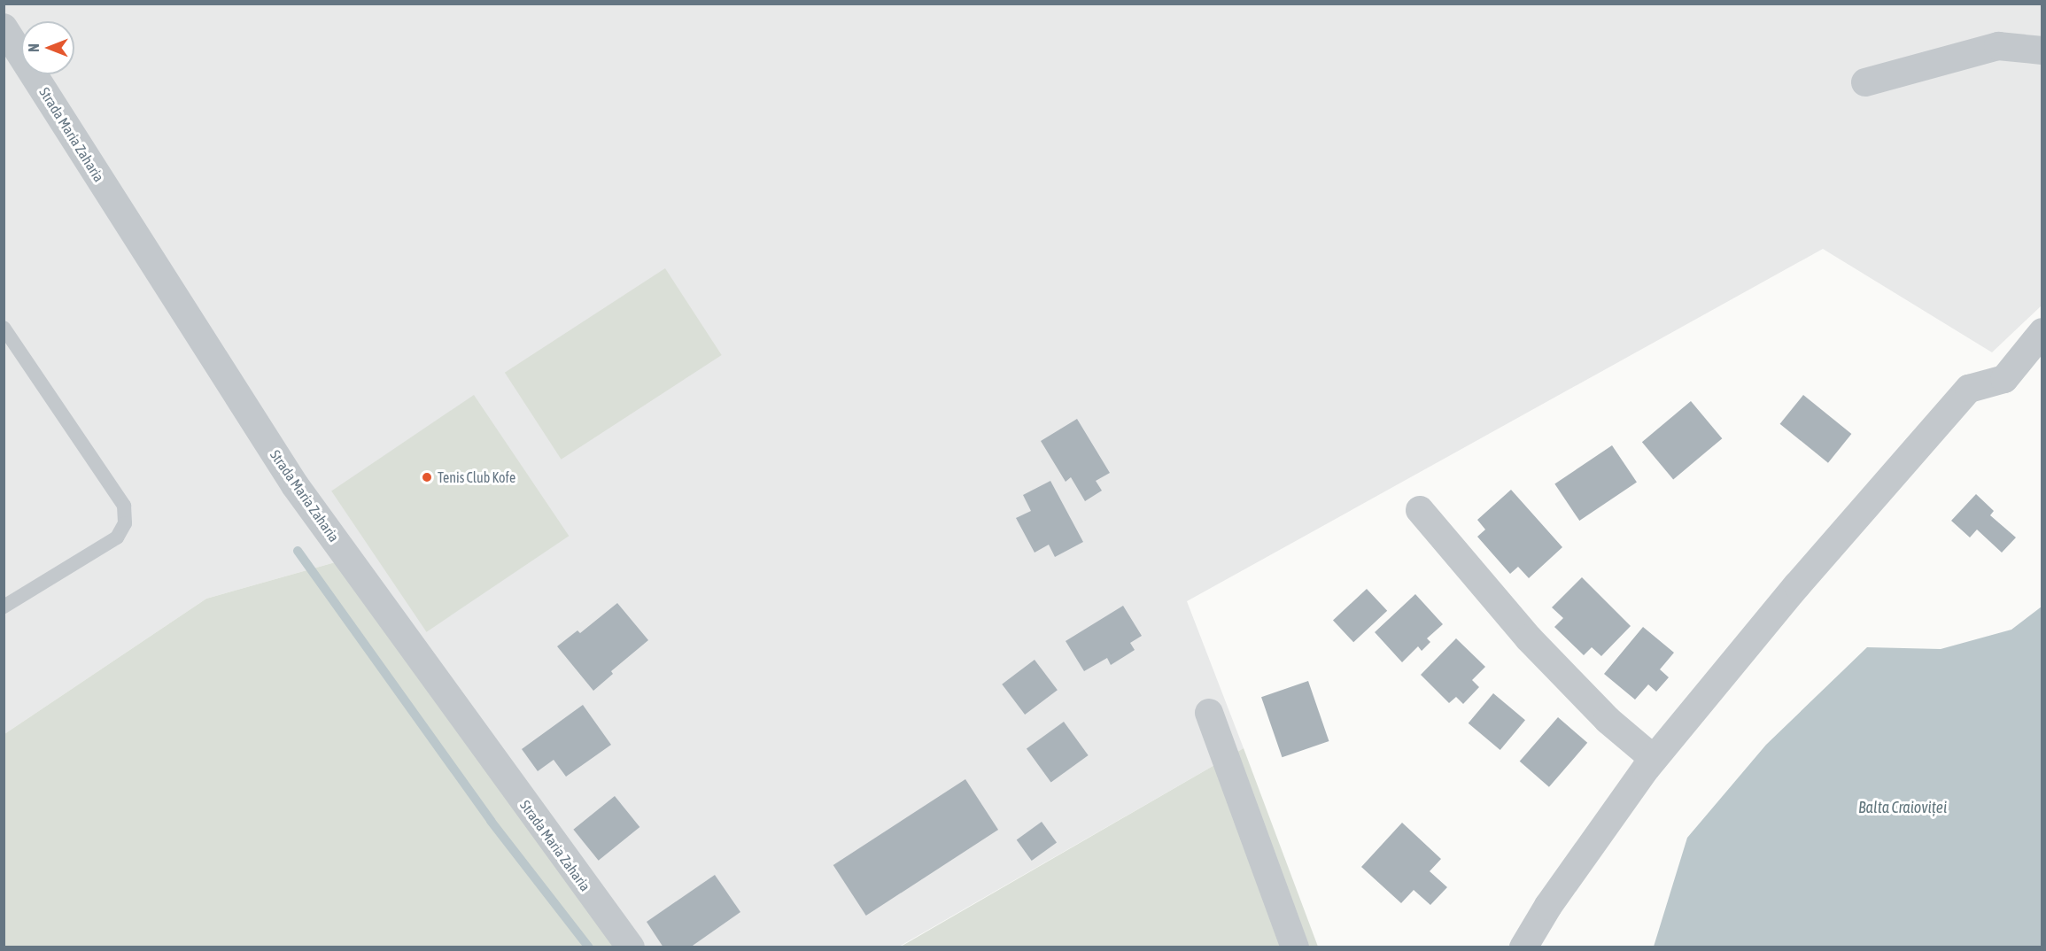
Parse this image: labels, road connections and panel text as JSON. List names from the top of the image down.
{
  "streets": {
    "street": ["Strada Maria Zaharia"]
  },
  "water": ["Balta Craioviței"],
  "places": ["Tenis Club Kofe"],
  "north": "left"
}
